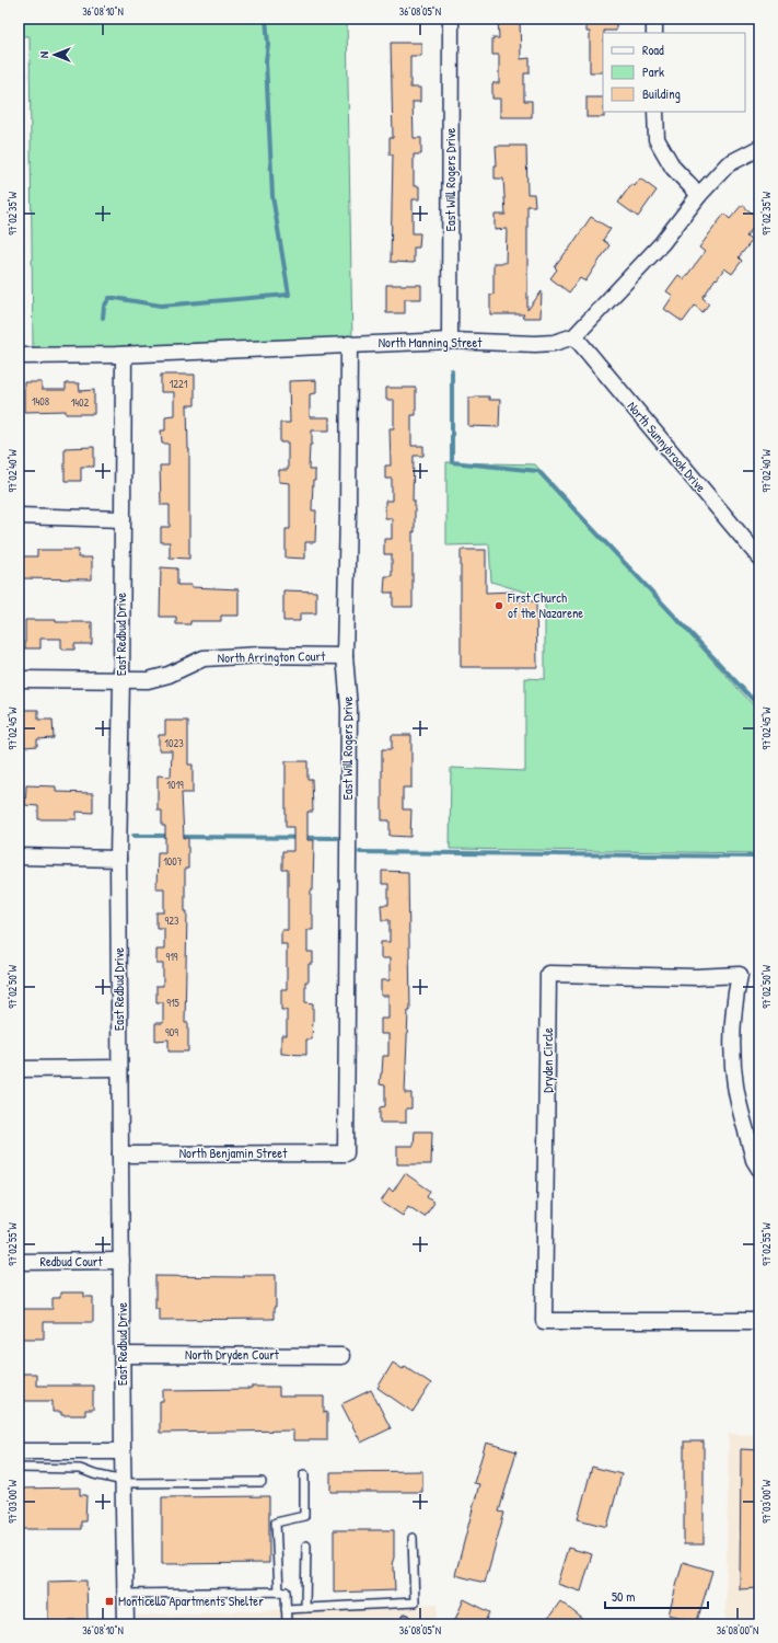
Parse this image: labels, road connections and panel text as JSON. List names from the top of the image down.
{
  "streets": {
    "street": [
      "East Will Rogers Drive",
      "North Manning Street",
      "North Sunnybrook Drive",
      "East Redbud Drive",
      "North Arrington Court",
      "Dryden Circle",
      "North Benjamin Street",
      "Redbud Court",
      "North Dryden Court"
    ]
  },
  "crossings": [
    ["East Will Rogers Drive", "North Manning Street"],
    ["East Will Rogers Drive", "North Arrington Court"],
    ["East Will Rogers Drive", "North Benjamin Street"],
    ["North Manning Street", "North Sunnybrook Drive"],
    ["North Manning Street", "East Redbud Drive"],
    ["East Redbud Drive", "North Arrington Court"],
    ["East Redbud Drive", "North Benjamin Street"],
    ["East Redbud Drive", "Redbud Court"],
    ["East Redbud Drive", "North Dryden Court"]
  ],
  "places": {
    "other": ["First Church of the Nazarene"],
    "transit": ["Monticello Apartments Shelter"]
  },
  "house_numbers": [
    "1221",
    "1408",
    "1402",
    "1023",
    "1019",
    "1007",
    "923",
    "919",
    "915",
    "909"
  ],
  "legend": ["Road", "Park", "Building"],
  "scale_bar": "50 m",
  "north": "left",
  "coordinates": [
    "36°08'10\"N",
    "36°08'05\"N",
    "97°02'35\"W",
    "97°02'40\"W",
    "97°02'45\"W",
    "97°02'50\"W",
    "97°02'55\"W",
    "97°03'00\"W",
    "36°08'00\"N"
  ]
}
